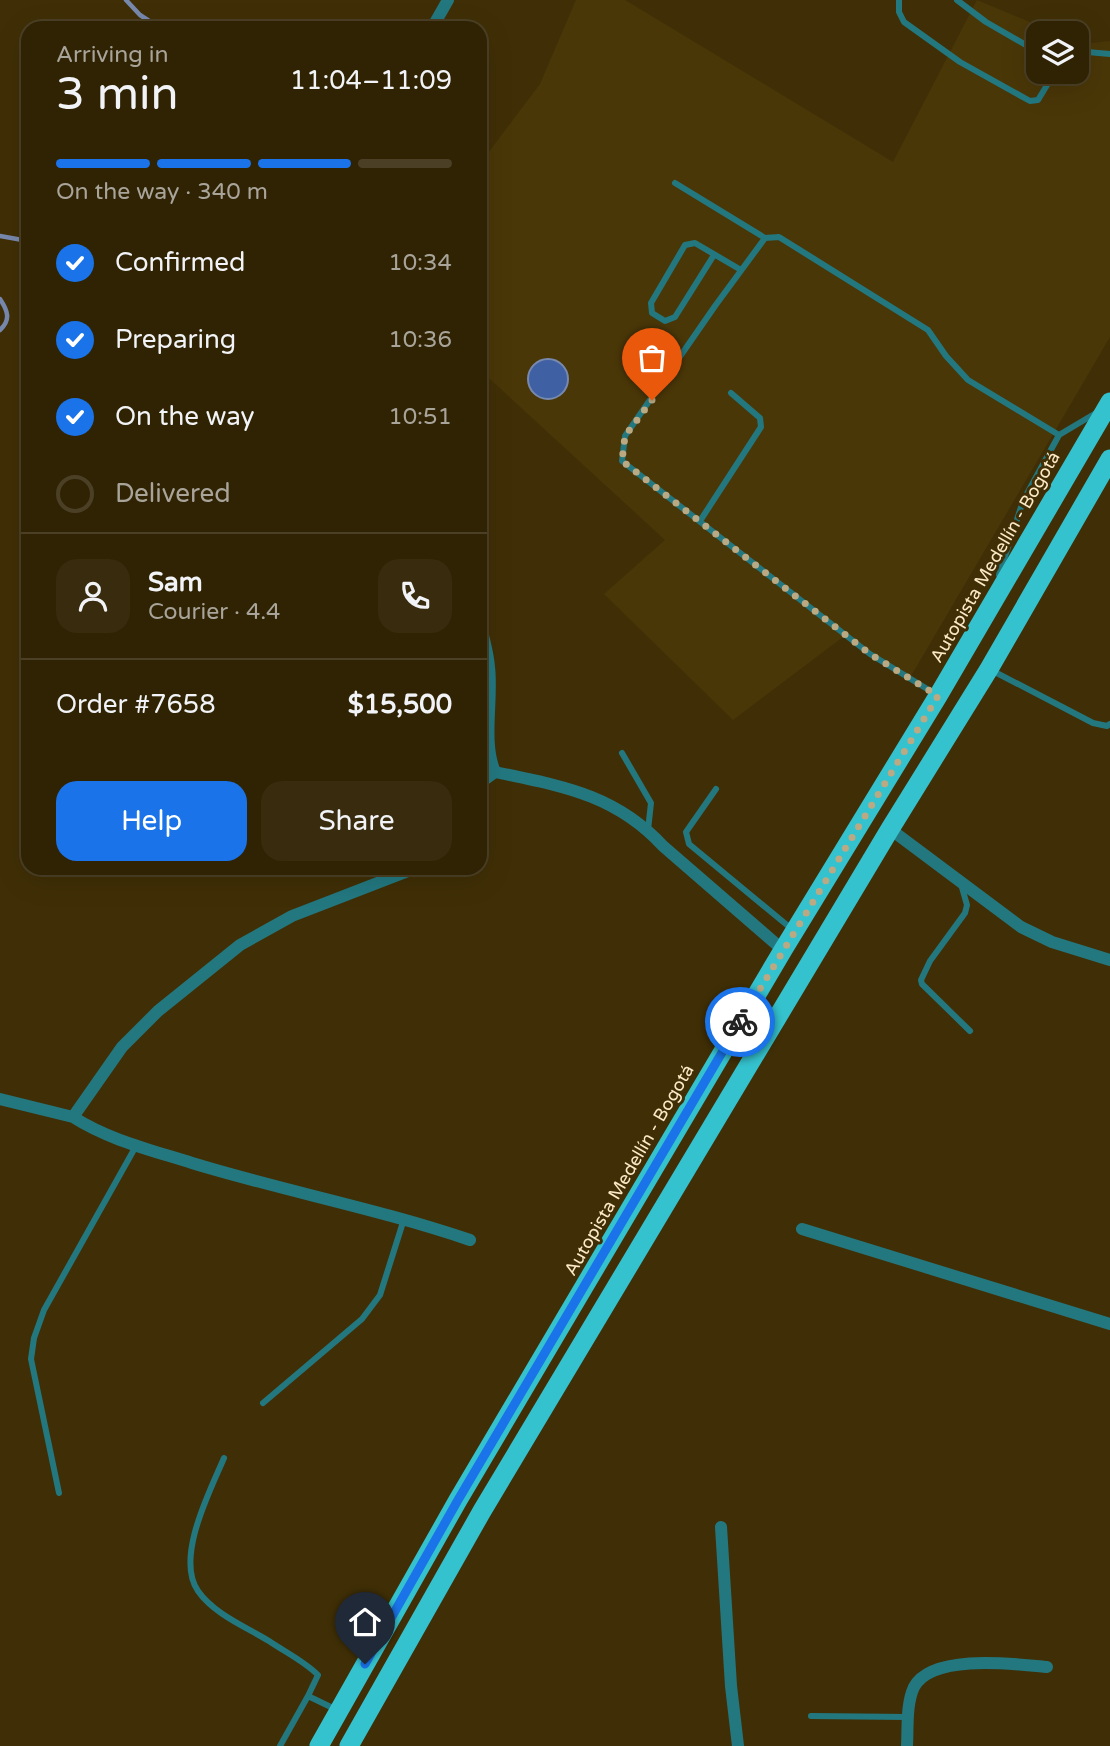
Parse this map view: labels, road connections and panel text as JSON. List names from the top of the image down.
{
  "streets": {
    "highway": ["Autopista Medellín - Bogotá"]
  },
  "page": {
    "heading": ["3 min", "Arriving in", "11:04–11:09"],
    "panel": [
      "Sam",
      "Courier · 4.4",
      "Order #7658",
      "$15,500"
    ],
    "bar": "On the way · 340 m",
    "list": [
      ["Confirmed", "10:34"],
      ["Preparing", "10:36"],
      ["On the way", "10:51"],
      "Delivered"
    ],
    "buttons": ["Help", "Share"]
  }
}
